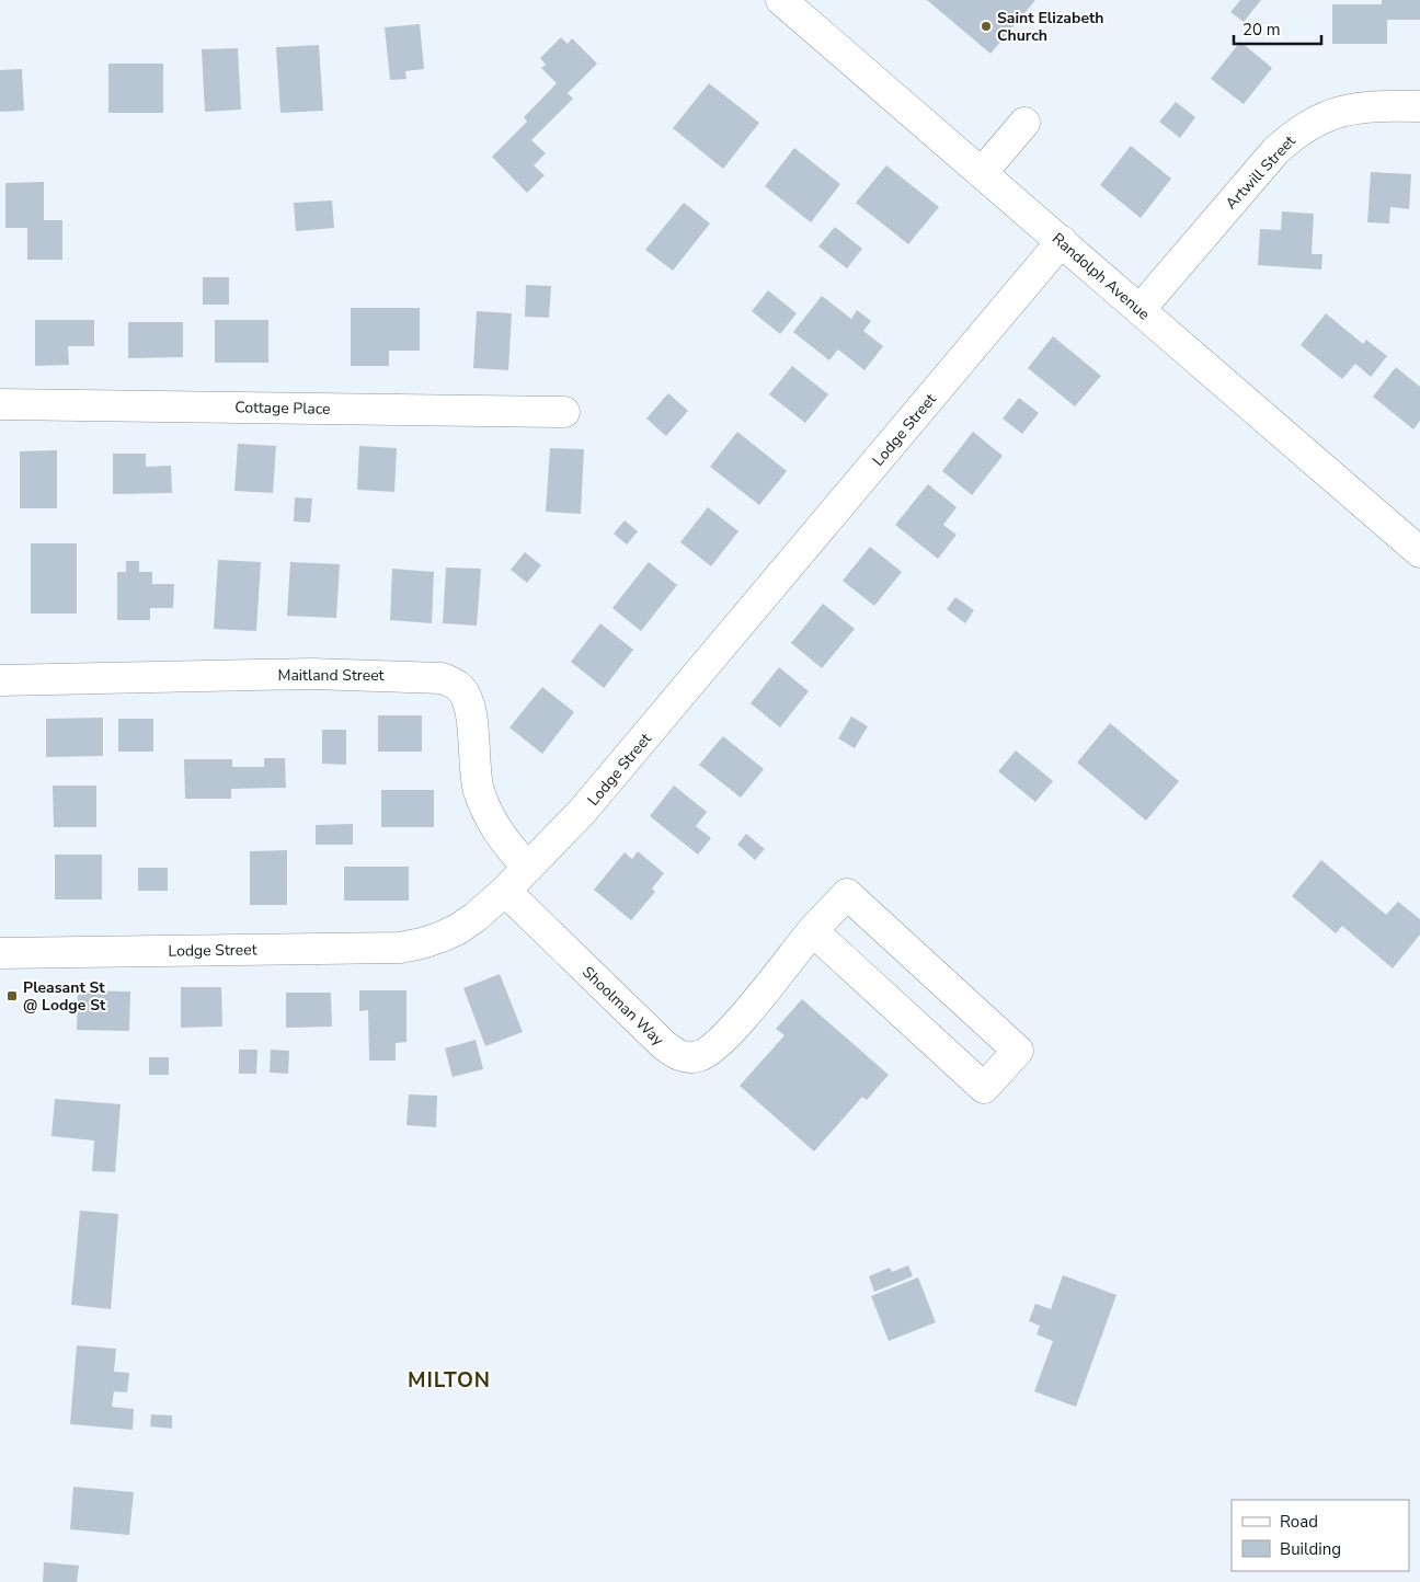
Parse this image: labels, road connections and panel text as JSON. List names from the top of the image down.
{
  "streets": {
    "street": [
      "Artwill Street",
      "Randolph Avenue",
      "Cottage Place",
      "Lodge Street",
      "Maitland Street",
      "Shoolman Way"
    ]
  },
  "crossings": [
    ["Artwill Street", "Randolph Avenue"],
    ["Randolph Avenue", "Lodge Street"],
    ["Lodge Street", "Maitland Street"],
    ["Lodge Street", "Shoolman Way"]
  ],
  "districts": ["MILTON"],
  "places": {
    "other": ["Saint Elizabeth Church"],
    "transit": ["Pleasant St @ Lodge St"]
  },
  "legend": ["Road", "Building"],
  "scale_bar": "20 m"
}
